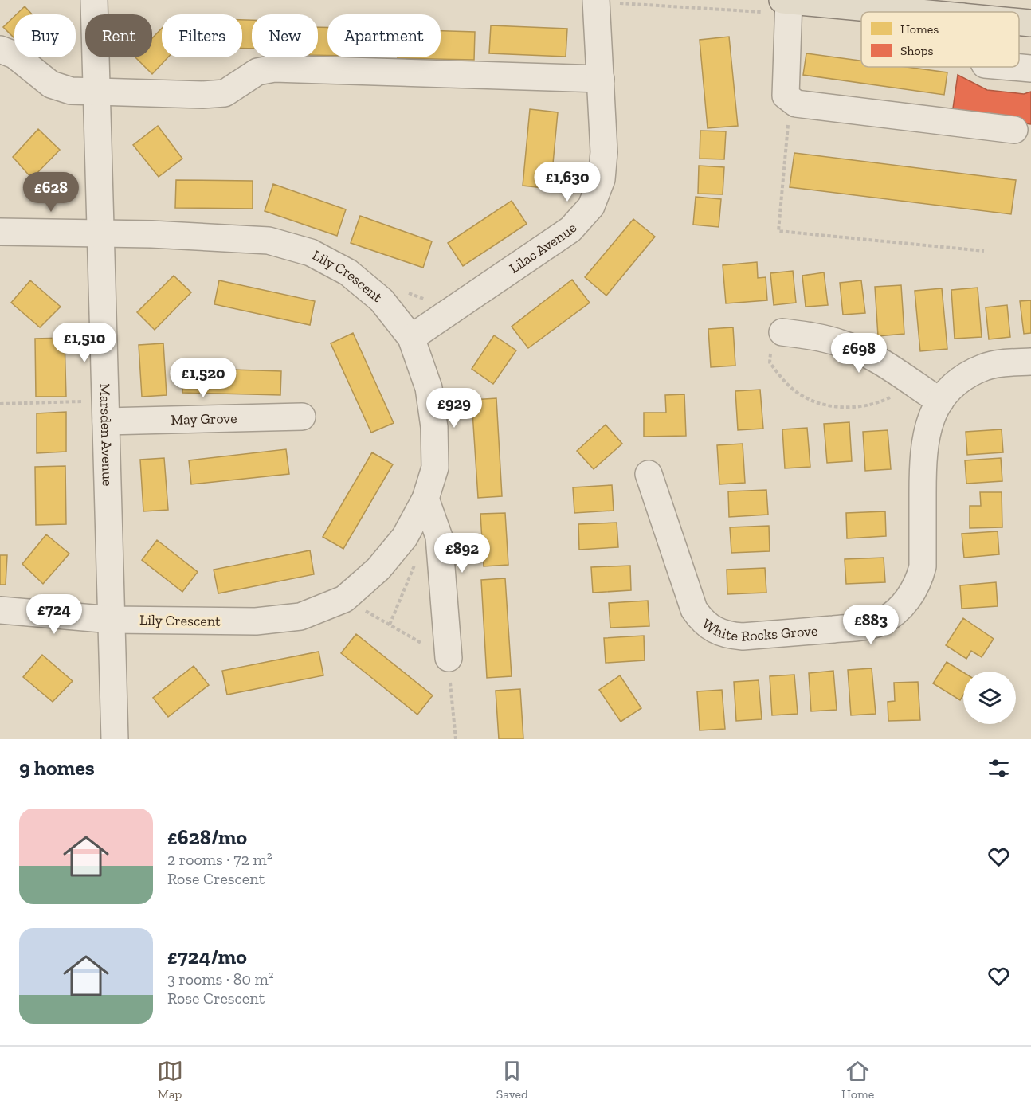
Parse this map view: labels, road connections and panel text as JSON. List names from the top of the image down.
{
  "streets": {
    "street": [
      "Lilac Avenue",
      "Lily Crescent",
      "May Grove",
      "Marsden Avenue",
      "White Rocks Grove"
    ]
  },
  "crossings": [
    ["Lilac Avenue", "Lily Crescent"],
    ["Lily Crescent", "Marsden Avenue"],
    ["May Grove", "Marsden Avenue"]
  ],
  "legend": ["Homes", "Shops"],
  "page": {
    "chip": [
      "Buy",
      "Rent",
      "Filters",
      "New",
      "Apartment"
    ],
    "price": [
      "£1,630",
      "£628",
      "£1,510",
      "£698",
      "£1,520",
      "£929",
      "£892",
      "£724",
      "£883"
    ],
    "heading": "9 homes",
    "list": [
      {
        "name": "£628/mo",
        "note": "2 rooms · 72 m² · Rose Crescent"
      },
      {
        "name": "£724/mo",
        "note": "3 rooms · 80 m² · Rose Crescent"
      }
    ],
    "tabs": ["Map", "Saved", "Home"]
  }
}
